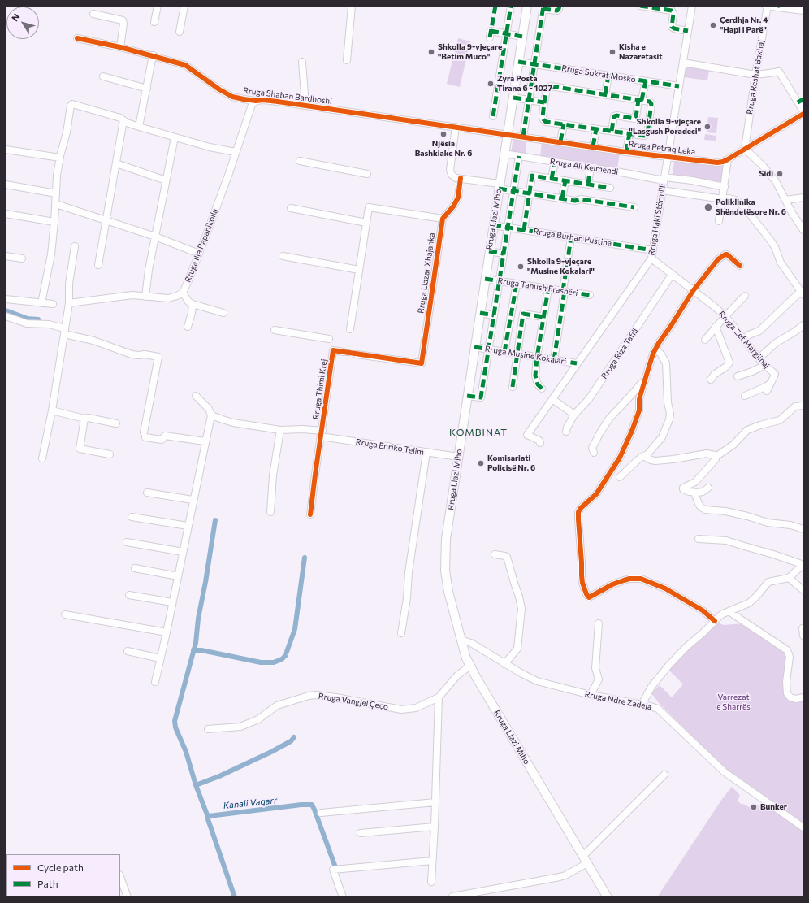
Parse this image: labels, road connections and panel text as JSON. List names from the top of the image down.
{
  "streets": {
    "main road": ["Rruga Llazi Miho"],
    "street": [
      "Rruga Sokrat Mosko",
      "Rruga Reshat Baxhaj",
      "Rruga Shaban Bardhoshi",
      "Rruga Petraq Leka",
      "Rruga Ali Kelmendi",
      "Rruga Haki Stërmilli",
      "Rruga Burhan Pustina",
      "Rruga Ilia Papanikolla",
      "Rruga Llazar Xhajanka",
      "Rruga Tanush Frashëri",
      "Rruga Zef Margjinaj",
      "Rruga Riza Tafili",
      "Rruga Musine Kokalari",
      "Rruga Thimi Krej",
      "Rruga Enriko Telim",
      "Rruga Ndre Zadeja",
      "Rruga Vangjel Çeço"
    ]
  },
  "crossings": [
    ["Rruga Sokrat Mosko", "Rruga Llazi Miho"],
    ["Rruga Sokrat Mosko", "Rruga Haki Stërmilli"],
    ["Rruga Reshat Baxhaj", "Rruga Petraq Leka"],
    ["Rruga Shaban Bardhoshi", "Rruga Petraq Leka"],
    ["Rruga Shaban Bardhoshi", "Rruga Llazi Miho"],
    ["Rruga Shaban Bardhoshi", "Rruga Ilia Papanikolla"],
    ["Rruga Petraq Leka", "Rruga Llazi Miho"],
    ["Rruga Petraq Leka", "Rruga Haki Stërmilli"],
    ["Rruga Ali Kelmendi", "Rruga Llazi Miho"],
    ["Rruga Ali Kelmendi", "Rruga Haki Stërmilli"],
    ["Rruga Llazi Miho", "Rruga Burhan Pustina"],
    ["Rruga Llazi Miho", "Rruga Tanush Frashëri"],
    ["Rruga Llazi Miho", "Rruga Musine Kokalari"],
    ["Rruga Llazi Miho", "Rruga Enriko Telim"],
    ["Rruga Llazi Miho", "Rruga Ndre Zadeja"],
    ["Rruga Llazi Miho", "Rruga Vangjel Çeço"],
    ["Rruga Haki Stërmilli", "Rruga Burhan Pustina"],
    ["Rruga Haki Stërmilli", "Rruga Zef Margjinaj"],
    ["Rruga Haki Stërmilli", "Rruga Musine Kokalari"],
    ["Rruga Zef Margjinaj", "Rruga Riza Tafili"],
    ["Rruga Thimi Krej", "Rruga Enriko Telim"]
  ],
  "districts": ["KOMBINAT"],
  "water": ["Kanali Vaqarr"],
  "parks": ["Varrezat e Sharrës"],
  "places": [
    "Çerdhja Nr. 4 \"Hapi i Parë\"",
    "Shkolla 9-vjeçare \"Betim Muco\"",
    "Kisha e Nazaretasit",
    "Zyra Posta Tirana 6 - 1027",
    "Shkolla 9-vjeçare \"Lasgush Poradeci\"",
    "Njësia Bashkiake Nr. 6",
    "Sidi",
    "Poliklinika Shëndetësore Nr. 6",
    "Shkolla 9-vjeçare \"Musine Kokalari\"",
    "Komisariati Policisë Nr. 6",
    "Bunker"
  ],
  "legend": ["Cycle path", "Path"],
  "north": "top left"
}
